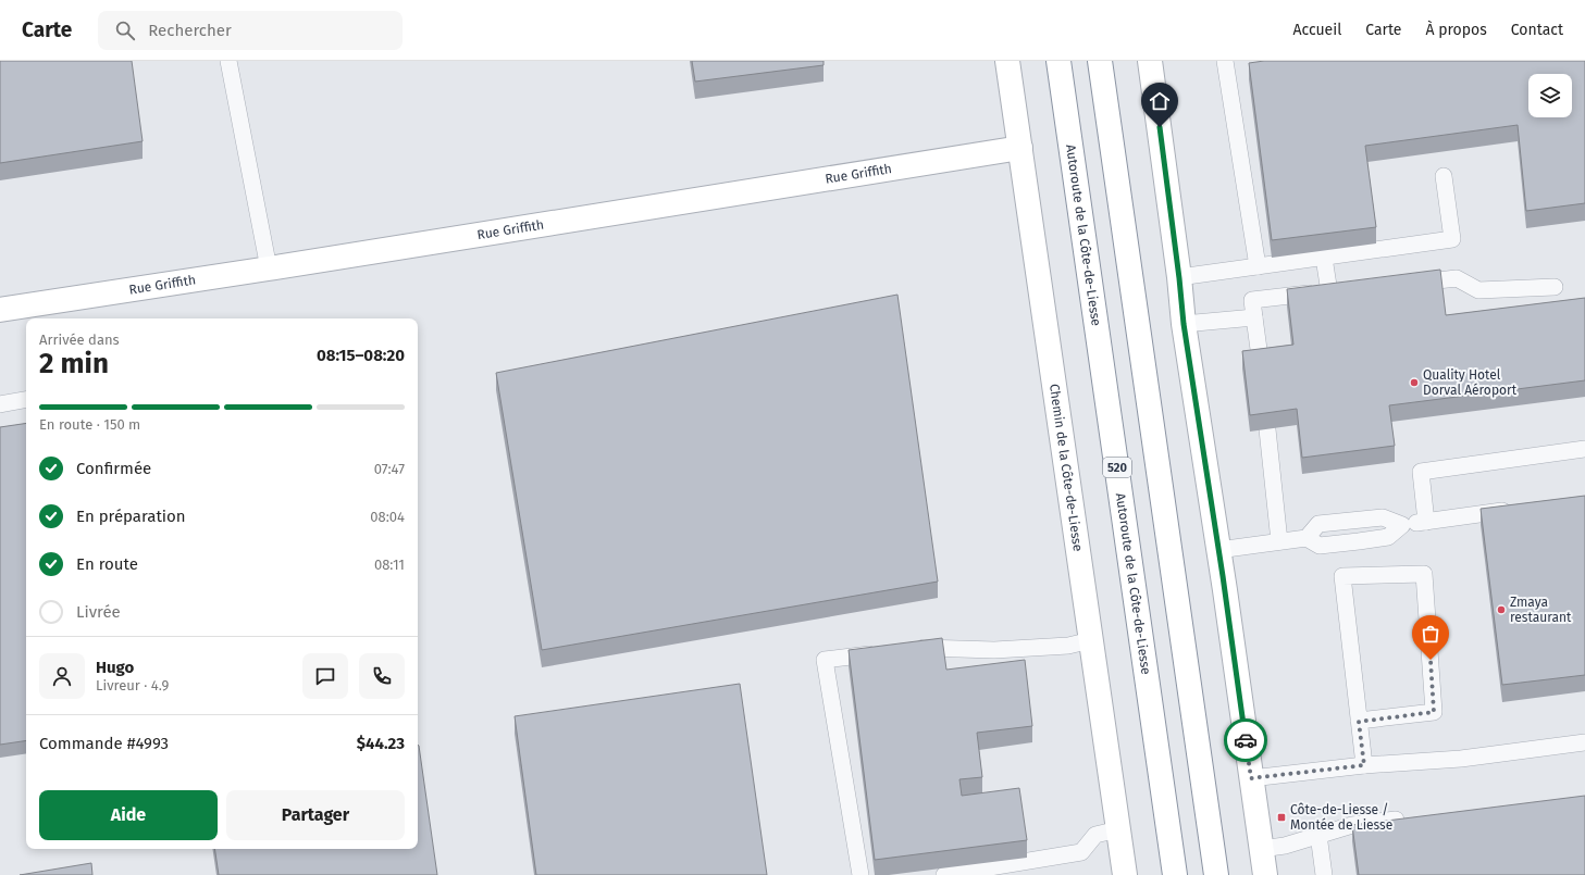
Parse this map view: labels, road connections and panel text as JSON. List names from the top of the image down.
{
  "streets": {
    "main road": [
      "Rue Griffith",
      "Autoroute de la Côte-de-Liesse",
      "Chemin de la Côte-de-Liesse",
      "520"
    ]
  },
  "crossings": [
    ["Rue Griffith", "Chemin de la Côte-de-Liesse"]
  ],
  "places": {
    "other": ["Quality Hotel Dorval Aéroport", "Zmaya restaurant"],
    "transit": ["Côte-de-Liesse / Montée de Liesse"]
  },
  "page": {
    "header": "Carte",
    "search": "Rechercher",
    "nav": [
      "Accueil",
      "Carte",
      "À propos",
      "Contact"
    ],
    "heading": ["2 min", "Arrivée dans", "08:15–08:20"],
    "panel": [
      "Hugo",
      "Livreur · 4.9",
      "Commande #4993",
      "$44.23"
    ],
    "bar": "En route · 150 m",
    "list": [
      ["Confirmée", "07:47"],
      ["En préparation", "08:04"],
      ["En route", "08:11"],
      "Livrée"
    ],
    "buttons": ["Aide", "Partager"]
  }
}
